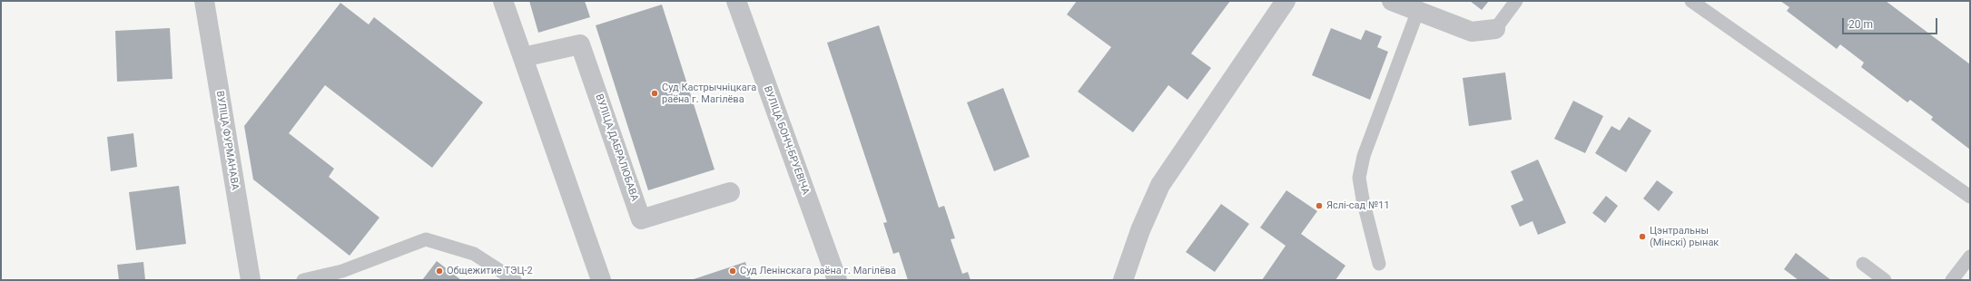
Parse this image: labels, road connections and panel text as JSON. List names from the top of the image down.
{
  "streets": {
    "street": ["ВУЛІЦА ФУРМАНАВА", "ВУЛІЦА БОНЧ-БРУЕВІЧА", "ВУЛІЦА ДАБРАЛЮБАВА"]
  },
  "places": [
    "Суд Кастрычніцкага раёна г. Магілёва",
    "Яслі-сад №11",
    "Цэнтральны (Мінскі) рынак",
    "Общежитие ТЭЦ-2",
    "Суд Ленінскага раёна г. Магілёва"
  ],
  "scale_bar": "20 m"
}
